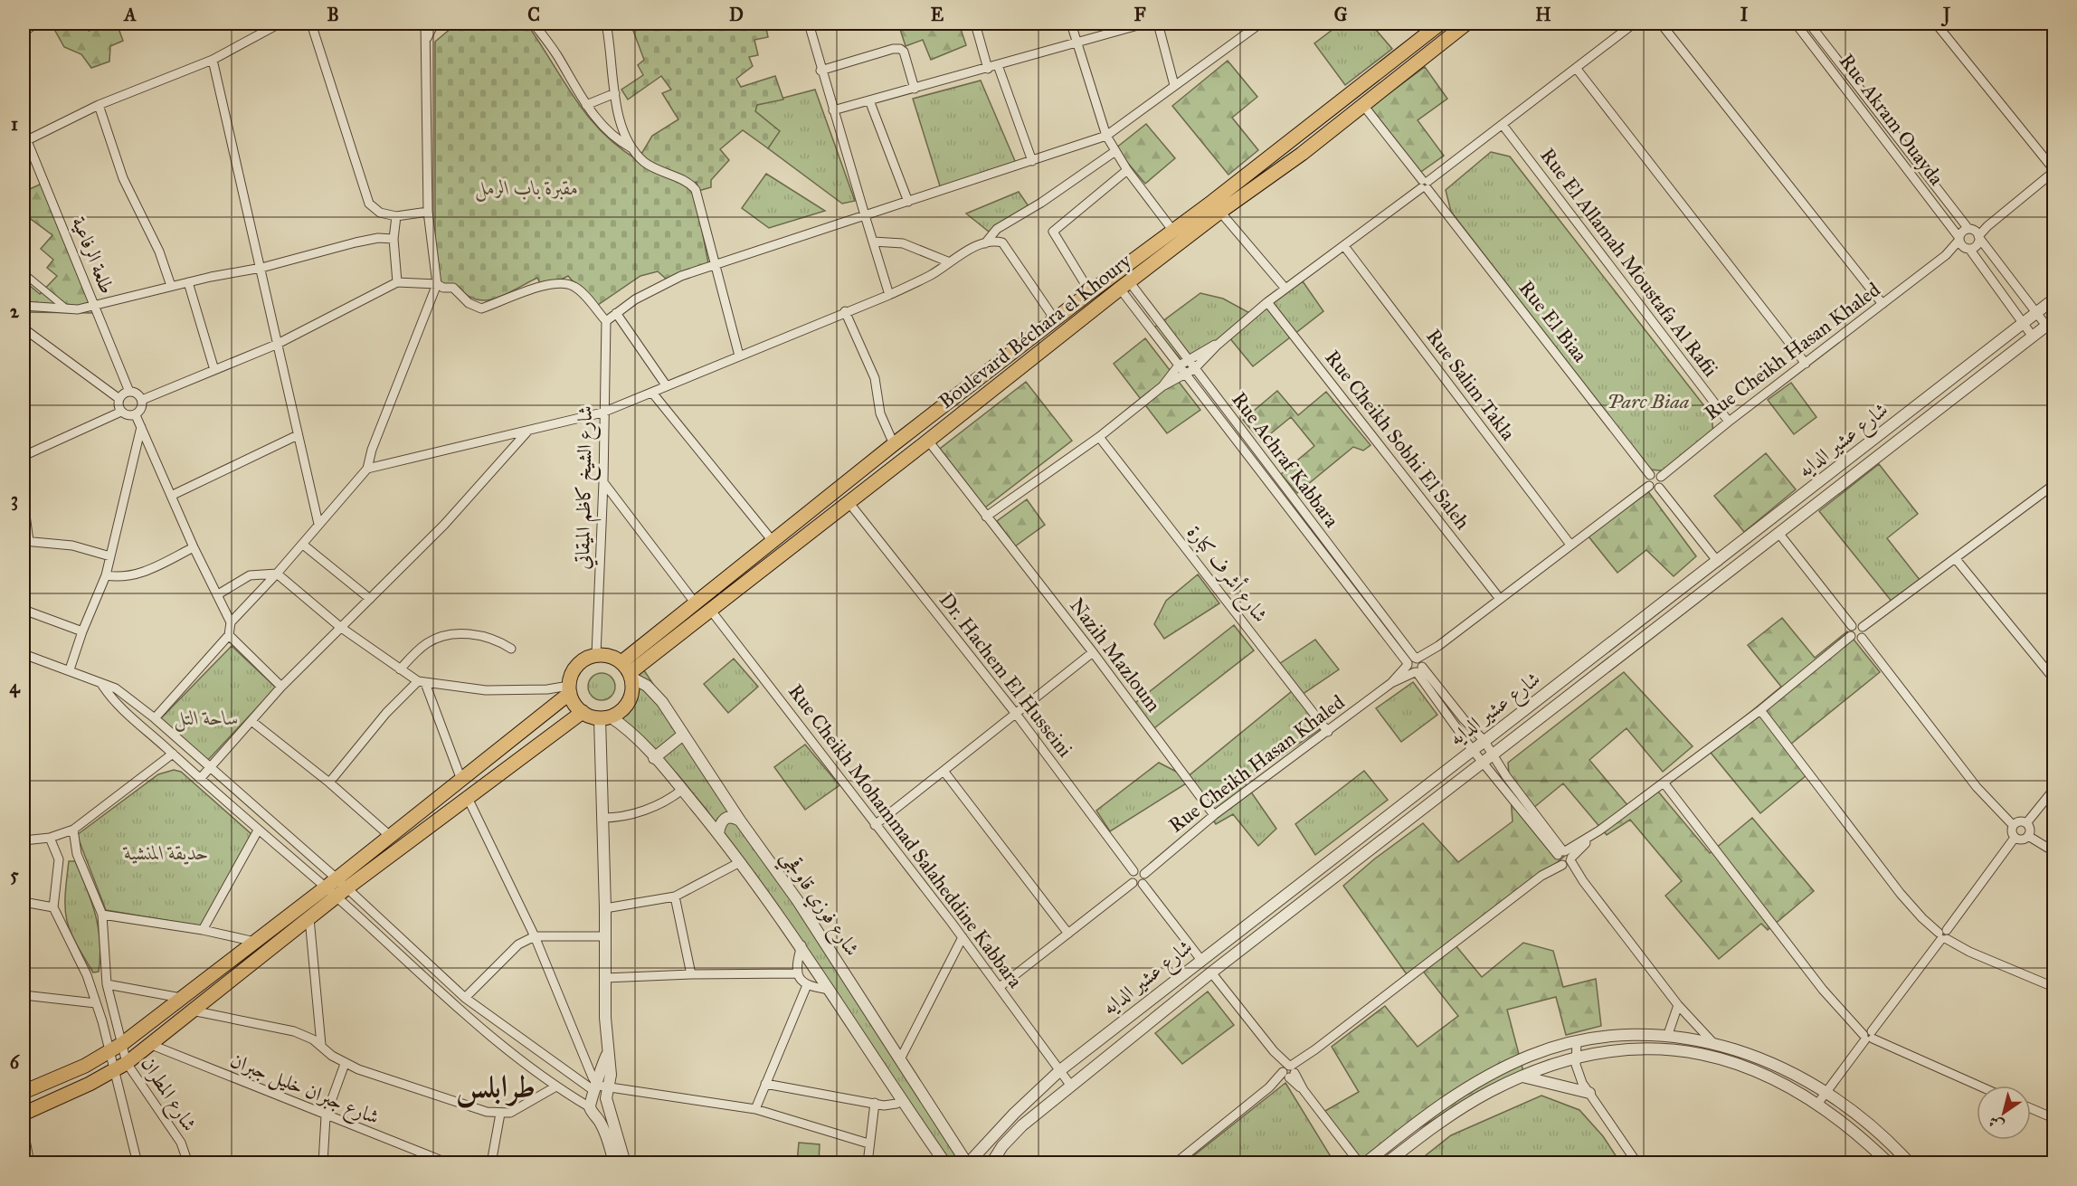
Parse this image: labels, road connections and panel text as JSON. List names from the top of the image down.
{
  "streets": {
    "highway": ["Boulevard Béchara el Khoury"],
    "street": [
      "Rue Akram Ouayda",
      "طلعة الرفاعية",
      "Rue El Allamah Moustafa Al Rafii",
      "Rue El Biaa",
      "Rue Cheikh Hasan Khaled",
      "Rue Salim Takla",
      "Rue Cheikh Sobhi El Saleh",
      "شارع عشير الدايه",
      "Rue Achraf Kabbara",
      "شارع الشيخ كاظم الميقاتي",
      "شارع أشرف كبارة",
      "Nazih Mazloum",
      "Dr. Hachem El Husseini",
      "Rue Cheikh Mohammad Salaheddine Kabbara",
      "شارع فوزي قاوقجي",
      "شارع جبران خليل جبران",
      "شارع المطران"
    ]
  },
  "crossings": [
    ["Rue Akram Ouayda", "Rue Cheikh Hasan Khaled"],
    ["Rue El Allamah Moustafa Al Rafii", "Rue Cheikh Hasan Khaled"],
    ["Rue El Biaa", "Boulevard Béchara el Khoury"],
    ["Rue El Biaa", "Rue Cheikh Hasan Khaled"],
    ["Boulevard Béchara el Khoury", "Rue Achraf Kabbara"],
    ["Boulevard Béchara el Khoury", "شارع الشيخ كاظم الميقاتي"],
    ["Boulevard Béchara el Khoury", "Nazih Mazloum"],
    ["Boulevard Béchara el Khoury", "Dr. Hachem El Husseini"],
    ["Boulevard Béchara el Khoury", "Rue Cheikh Mohammad Salaheddine Kabbara"],
    ["Boulevard Béchara el Khoury", "شارع فوزي قاوقجي"],
    ["Rue Cheikh Hasan Khaled", "Rue Salim Takla"],
    ["Rue Cheikh Hasan Khaled", "Rue Cheikh Sobhi El Saleh"],
    ["Rue Cheikh Hasan Khaled", "Rue Achraf Kabbara"],
    ["Rue Cheikh Hasan Khaled", "شارع أشرف كبارة"],
    ["Rue Cheikh Hasan Khaled", "Nazih Mazloum"],
    ["Rue Cheikh Hasan Khaled", "Dr. Hachem El Husseini"],
    ["شارع عشير الدايه", "Rue Achraf Kabbara"],
    ["شارع عشير الدايه", "Rue Cheikh Mohammad Salaheddine Kabbara"],
    ["شارع عشير الدايه", "شارع فوزي قاوقجي"],
    ["شارع الشيخ كاظم الميقاتي", "شارع فوزي قاوقجي"]
  ],
  "districts": ["طرابلس"],
  "parks": [
    "مقبرة باب الرمل",
    "Parc Biaa",
    "ساحة التل",
    "حديقة المنشية"
  ],
  "north": "bottom left",
  "grid": {
    "columns": [
      "A",
      "B",
      "C",
      "D",
      "E",
      "F",
      "G",
      "H",
      "I",
      "J"
    ],
    "rows": [
      "1",
      "2",
      "3",
      "4",
      "5",
      "6"
    ]
  }
}
